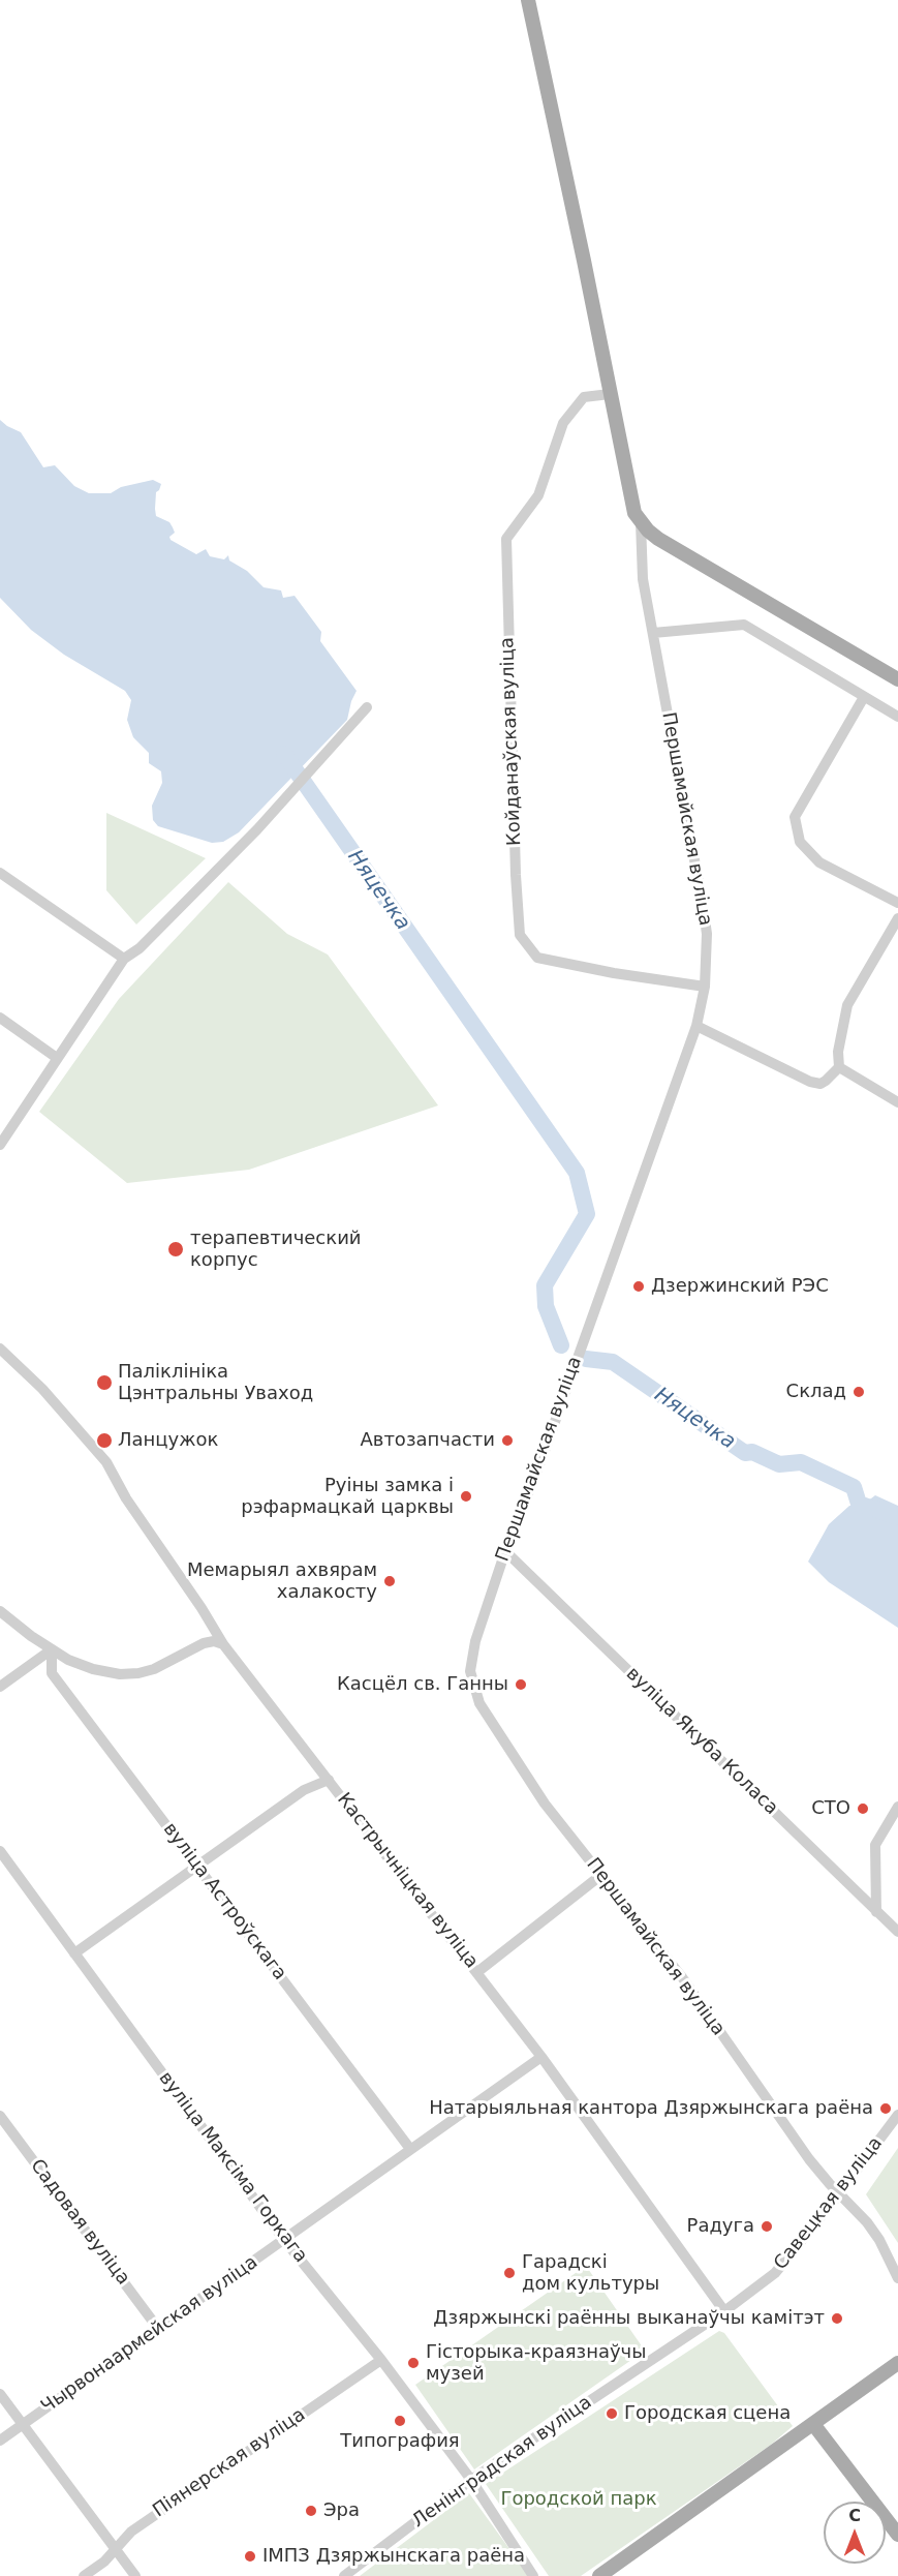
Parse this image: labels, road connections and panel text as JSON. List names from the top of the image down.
{
  "streets": {
    "street": [
      "Койданаўская вуліца",
      "Першамайская вуліца",
      "вуліца Якуба Коласа",
      "Кастрычніцкая вуліца",
      "вуліца Астроўскага",
      "вуліца Максіма Горкага",
      "Савецкая вуліца",
      "Садовая вуліца",
      "Чырвонаармейская вуліца",
      "Ленінградская вуліца",
      "Піянерская вуліца"
    ]
  },
  "crossings": [
    ["Койданаўская вуліца", "Першамайская вуліца"],
    ["Першамайская вуліца", "вуліца Якуба Коласа"],
    ["Першамайская вуліца", "Савецкая вуліца"],
    ["Кастрычніцкая вуліца", "Савецкая вуліца"],
    ["Кастрычніцкая вуліца", "Чырвонаармейская вуліца"],
    ["Кастрычніцкая вуліца", "Ленінградская вуліца"],
    ["вуліца Астроўскага", "Чырвонаармейская вуліца"],
    ["вуліца Максіма Горкага", "Чырвонаармейская вуліца"],
    ["вуліца Максіма Горкага", "Ленінградская вуліца"],
    ["вуліца Максіма Горкага", "Піянерская вуліца"],
    ["Савецкая вуліца", "Ленінградская вуліца"],
    ["Садовая вуліца", "Чырвонаармейская вуліца"]
  ],
  "water": ["Няцечка"],
  "parks": ["Городской парк"],
  "places": [
    "терапевтический корпус",
    "Дзержинский РЭС",
    "Паліклініка Цэнтральны Уваход",
    "Склад",
    "Ланцужок",
    "Автозапчасти",
    "Руіны замка і рэфармацкай царквы",
    "Мемарыял ахвярам халакосту",
    "Касцёл св. Ганны",
    "СТО",
    "Натарыяльная кантора Дзяржынскага раёна",
    "Радуга",
    "Гарадскі дом культуры",
    "Дзяржынскі раённы выканаўчы камітэт",
    "Гісторыка-краязнаўчы музей",
    "Городская сцена",
    "Типография",
    "Эра",
    "ІМПЗ Дзяржынскага раёна"
  ],
  "north": "top"
}
